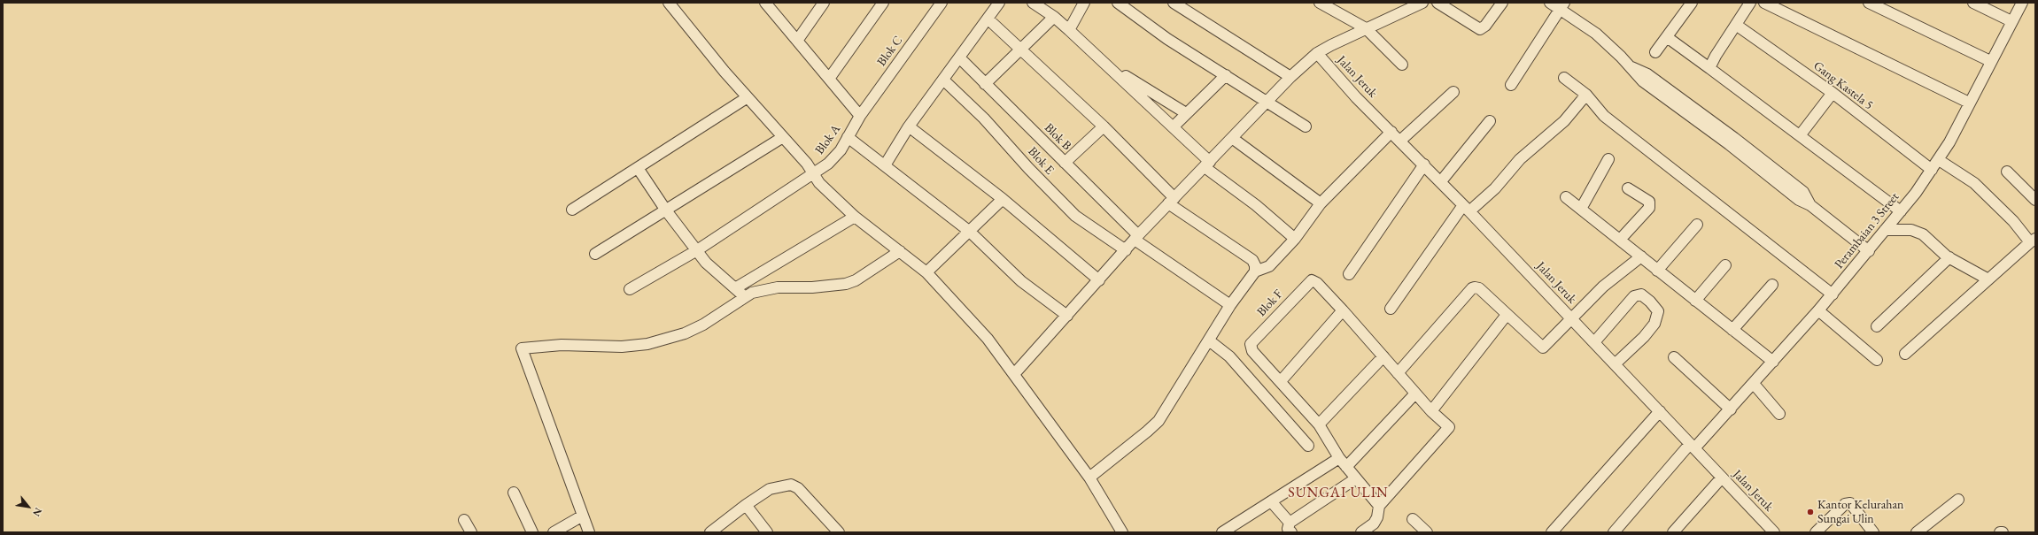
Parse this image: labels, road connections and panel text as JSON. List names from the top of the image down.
{
  "streets": {
    "street": [
      "Blok C",
      "Jalan Jeruk",
      "Gang Kastela 5",
      "Blok B",
      "Blok A",
      "Blok E",
      "Perambaian 3 Street",
      "Blok F"
    ]
  },
  "crossings": [
    ["Blok C", "Blok A"],
    ["Jalan Jeruk", "Perambaian 3 Street"],
    ["Gang Kastela 5", "Perambaian 3 Street"]
  ],
  "districts": ["SUNGAI ULIN"],
  "places": ["Kantor Kelurahan Sungai Ulin"],
  "north": "bottom right"
}
